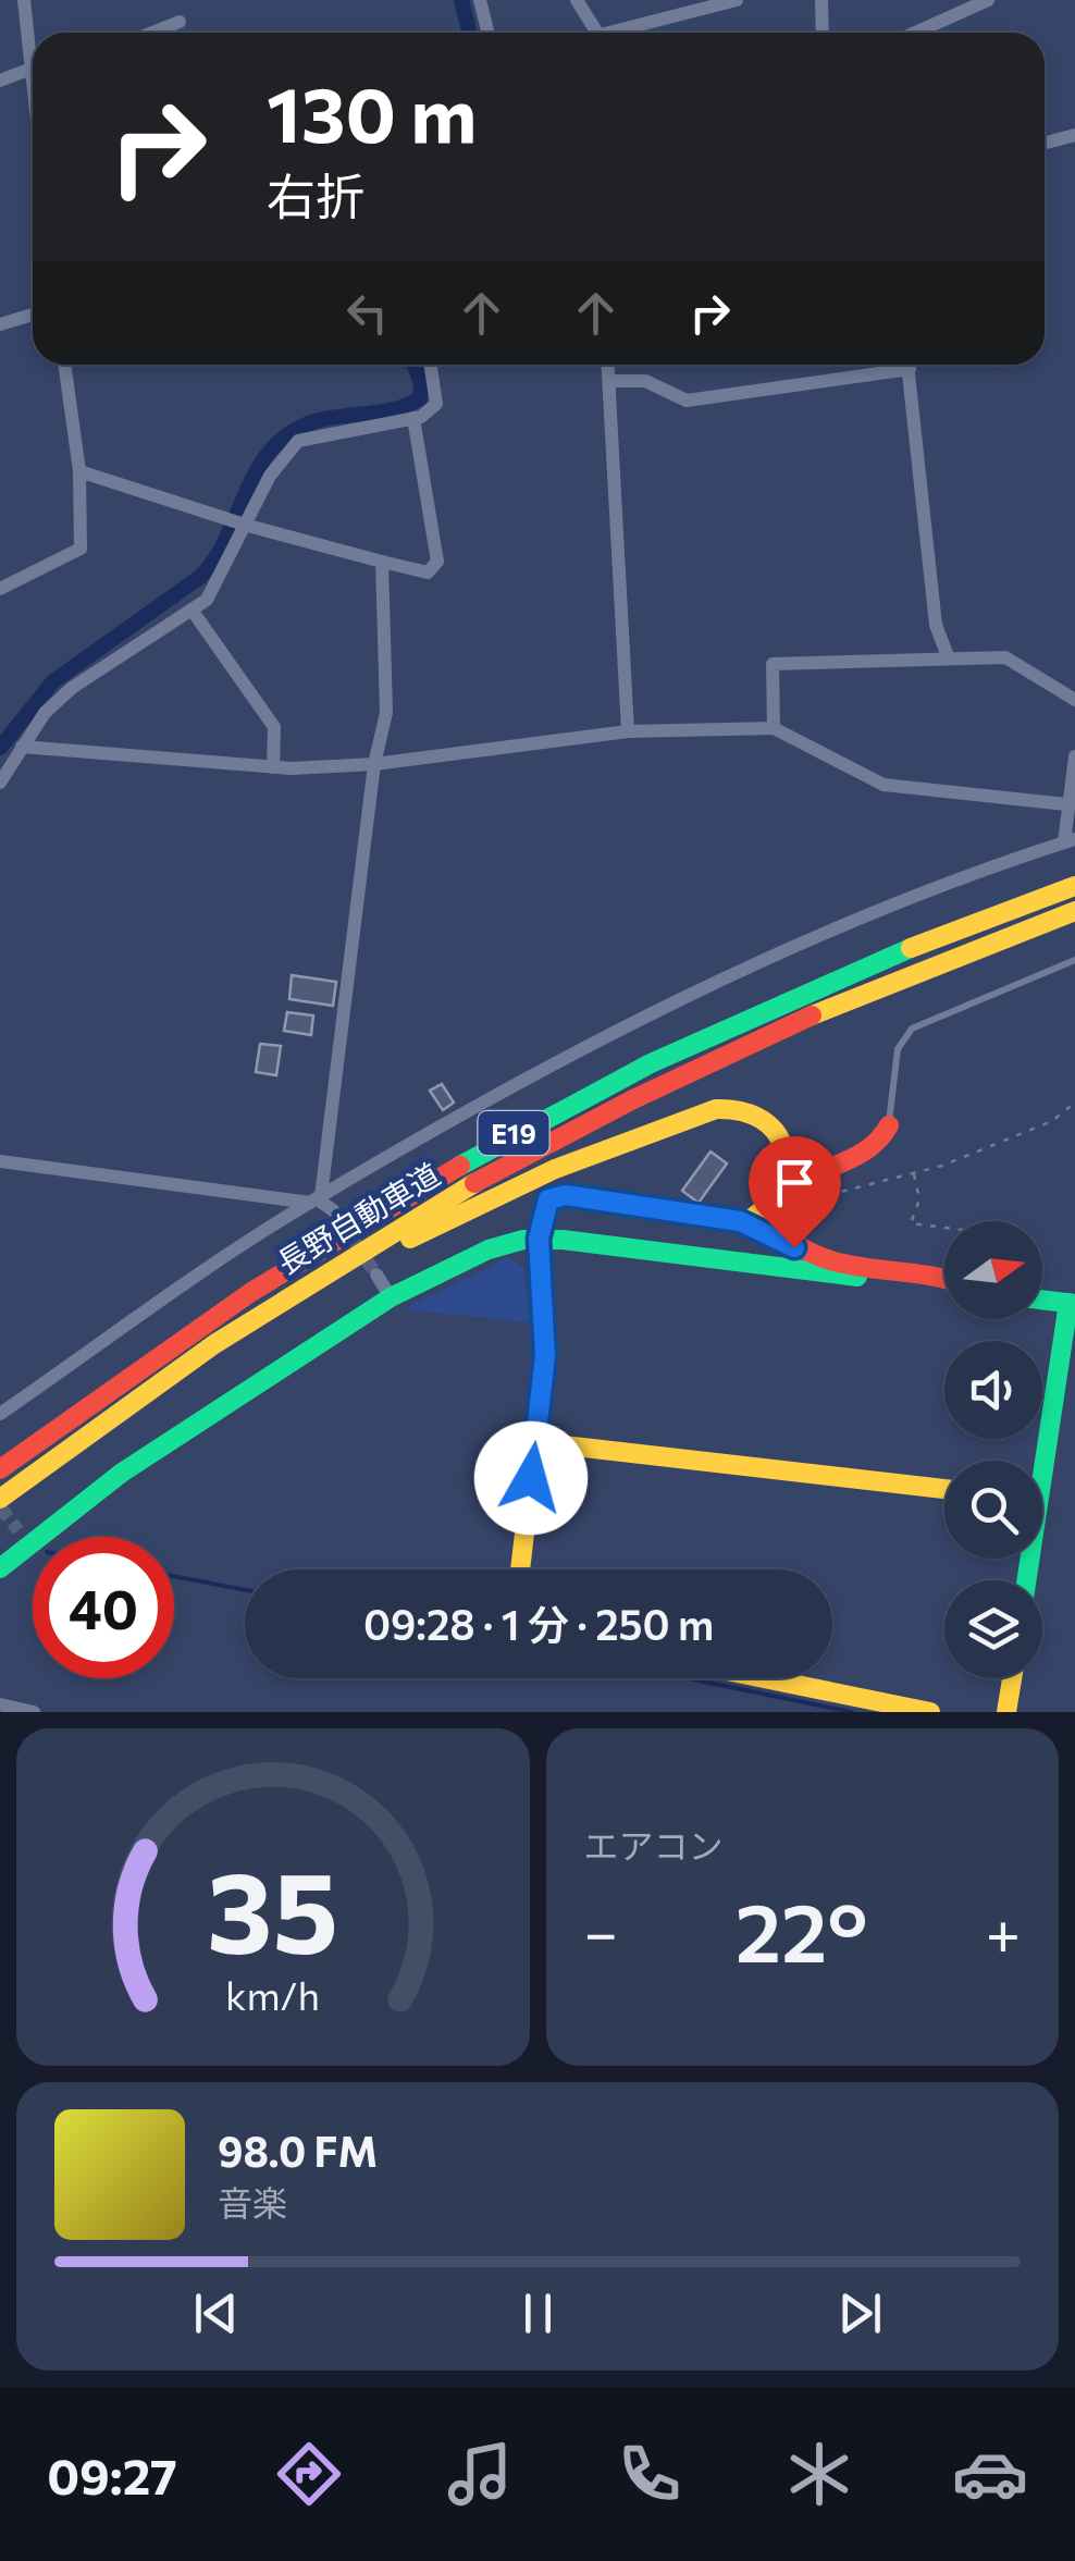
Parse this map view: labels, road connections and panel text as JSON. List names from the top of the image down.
{
  "streets": {
    "main road": ["E19", "長野自動車道"]
  },
  "north": "right",
  "page": {
    "turn": ["130 m", "右折"],
    "limit": "40",
    "trip": "09:28 · 1 分 · 250 m",
    "tile": "エアコン",
    "heat": ["−", "22°", "+"],
    "song": ["98.0 FM", "音楽"],
    "tabs": "09:27",
    "gauge": ["35", "km/h"]
  }
}
